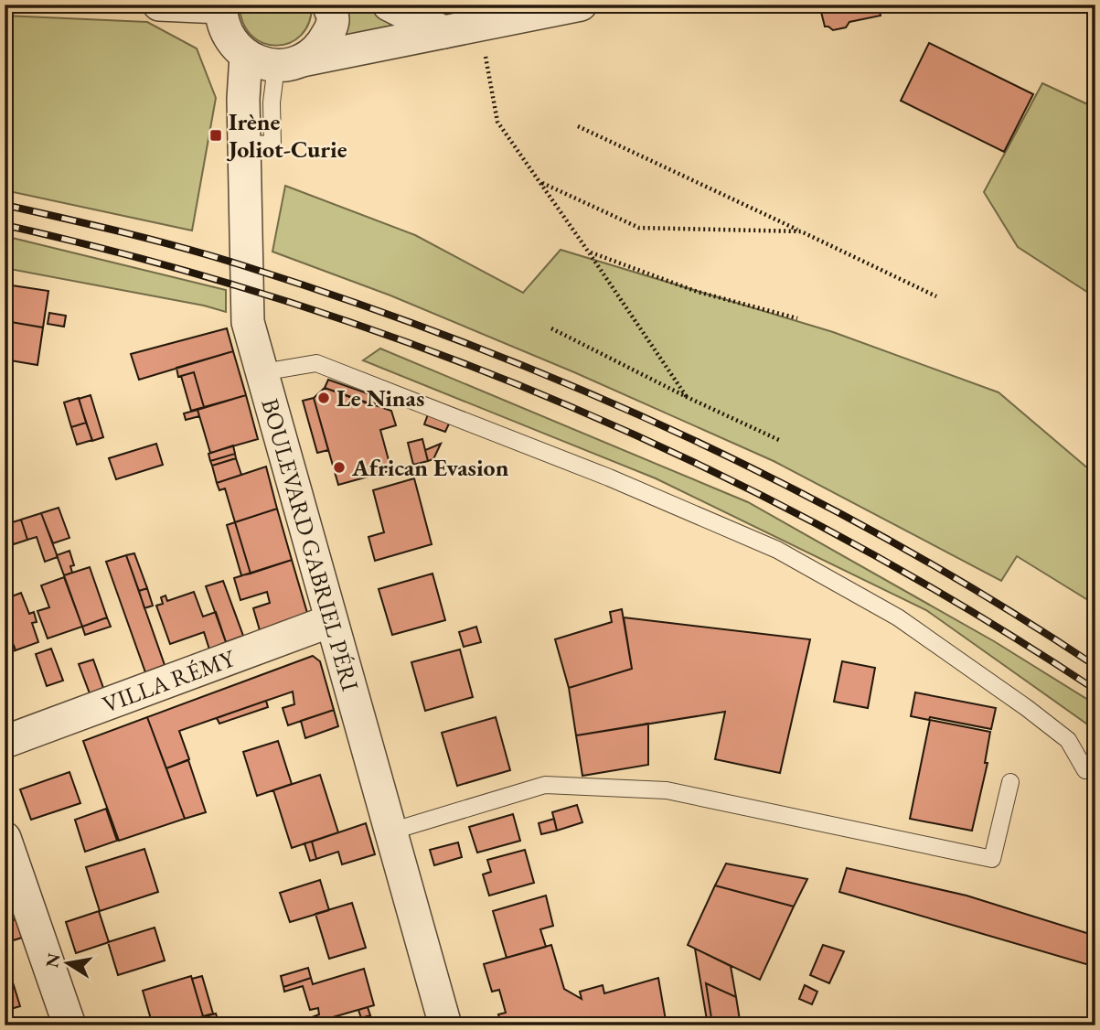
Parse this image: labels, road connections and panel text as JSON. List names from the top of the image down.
{
  "streets": {
    "street": ["BOULEVARD GABRIEL PÉRI", "VILLA RÉMY"]
  },
  "crossings": [
    ["BOULEVARD GABRIEL PÉRI", "VILLA RÉMY"]
  ],
  "places": {
    "transit": ["Irène Joliot-Curie"],
    "other": ["Le Ninas", "African Evasion"]
  },
  "north": "left"
}
